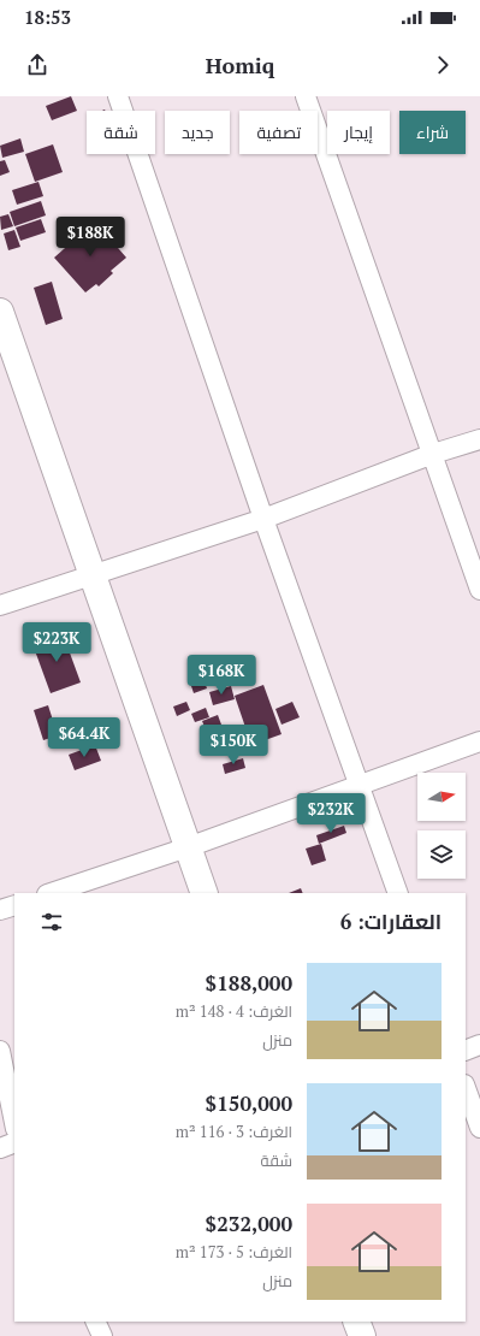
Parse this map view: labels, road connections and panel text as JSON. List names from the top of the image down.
{
  "north": "right",
  "page": {
    "status": "18:53",
    "header": "Homiq",
    "chip": [
      "شراء",
      "إيجار",
      "تصفية",
      "جديد",
      "شقة"
    ],
    "price": [
      "$188K",
      "$223K",
      "$168K",
      "$64.4K",
      "$150K",
      "$232K"
    ],
    "heading": "العقارات: 6",
    "list": [
      {
        "name": "$188,000",
        "note": "الغرف: 4 · 148 m² · منزل"
      },
      {
        "name": "$150,000",
        "note": "الغرف: 3 · 116 m² · شقة"
      },
      {
        "name": "$232,000",
        "note": "الغرف: 5 · 173 m² · منزل"
      }
    ]
  }
}
